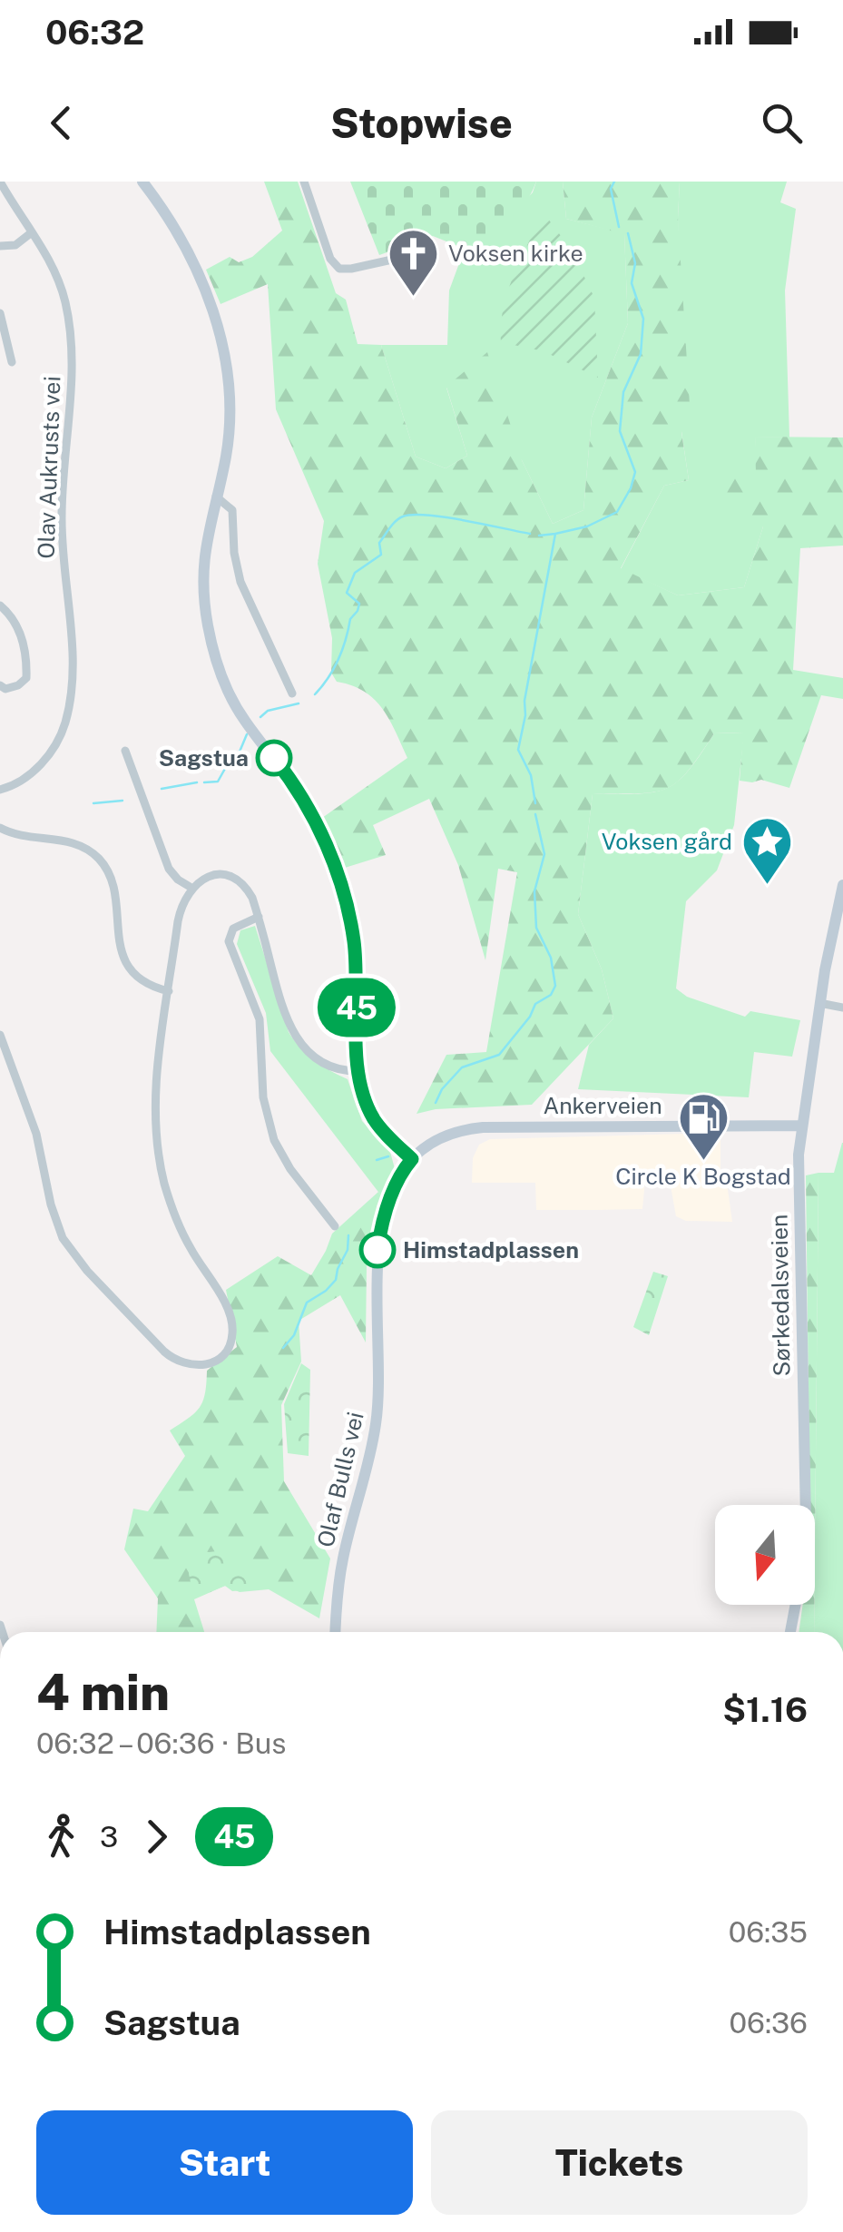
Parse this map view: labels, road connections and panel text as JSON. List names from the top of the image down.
{
  "streets": {
    "main road": ["Ankerveien", "Sørkedalsveien", "Olaf Bulls vei"],
    "street": ["Olav Aukrusts vei"]
  },
  "crossings": [
    ["Ankerveien", "Sørkedalsveien"],
    ["Ankerveien", "Olaf Bulls vei"]
  ],
  "places": {
    "church": ["Voksen kirke"],
    "other": ["Sagstua", "Himstadplassen"],
    "place": ["Voksen gård"],
    "fuel station": ["Circle K Bogstad"]
  },
  "lines": ["bus line 45"],
  "north": "bottom",
  "page": {
    "status": "06:32",
    "header": "Stopwise",
    "on_map": "45",
    "heading": ["4 min", "06:32 – 06:36 · Bus", "$1.16"],
    "legs": ["3", "45"],
    "list": [
      {
        "name": "Himstadplassen",
        "value": "06:35"
      },
      {
        "name": "Sagstua",
        "value": "06:36"
      }
    ],
    "buttons": ["Start", "Tickets"]
  }
}
